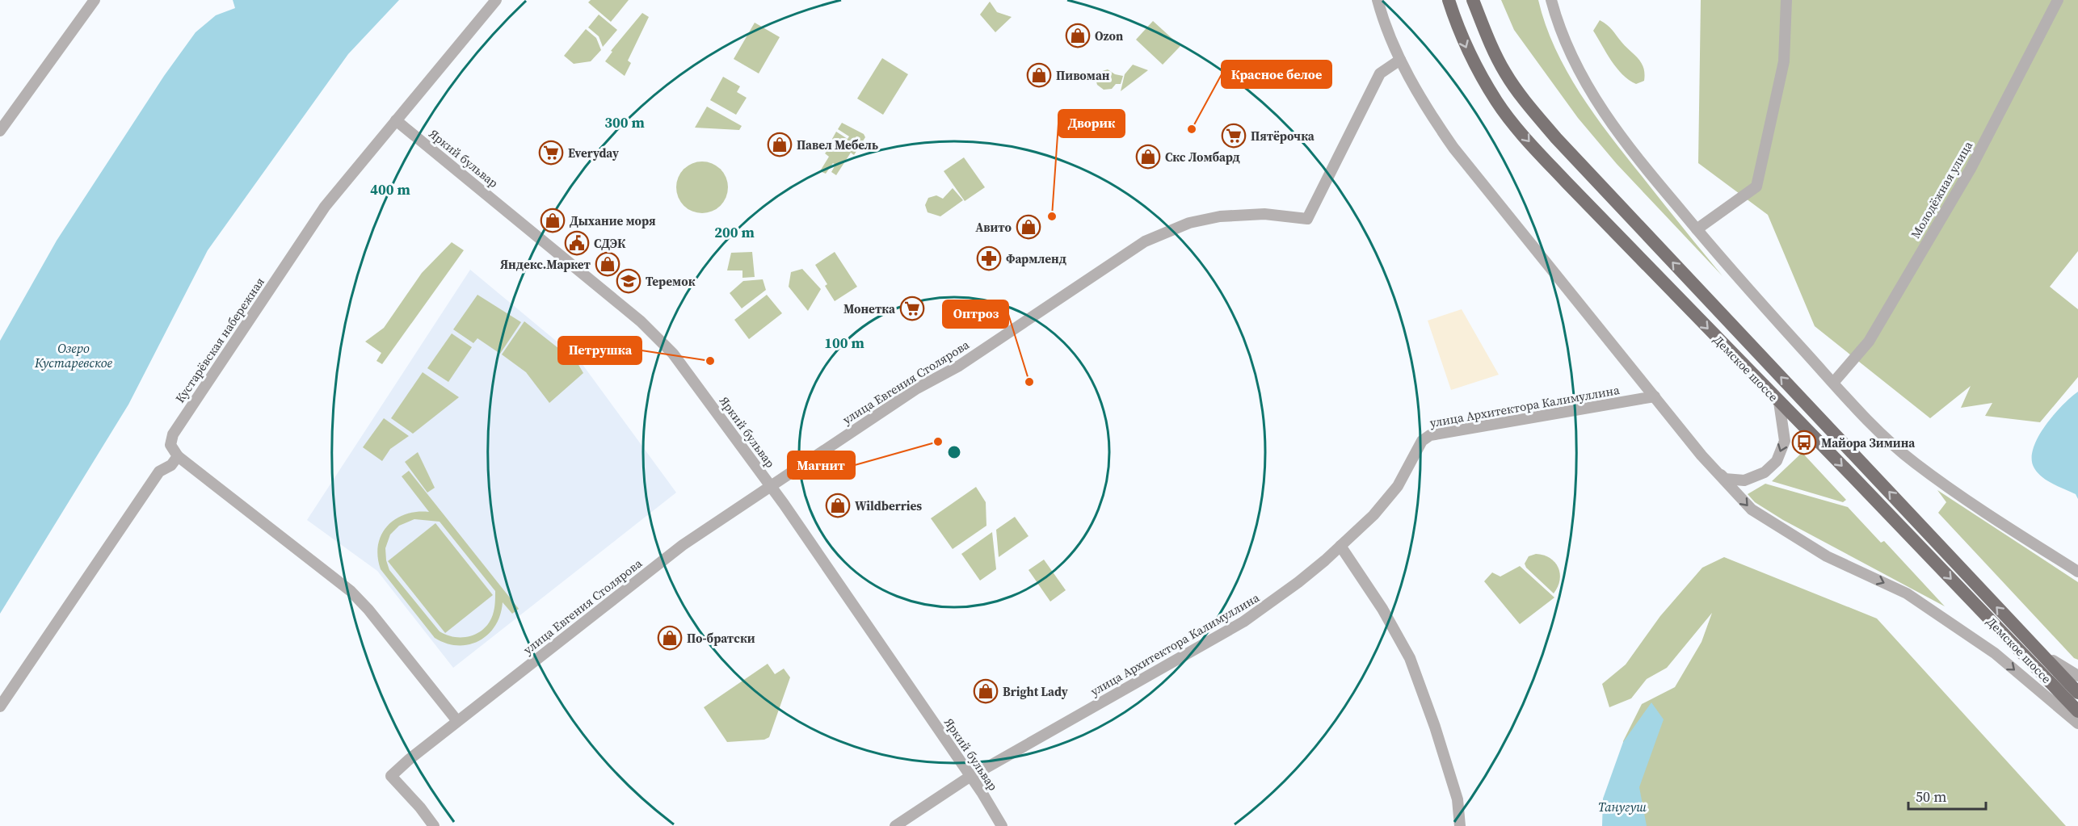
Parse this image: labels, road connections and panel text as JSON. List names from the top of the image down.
{
  "streets": {
    "main road": ["Демское шоссе"],
    "street": [
      "Яркий бульвар",
      "Молодёжная улица",
      "Кустарёвская набережная",
      "улица Евгения Столярова",
      "улица Архитектора Калимуллина"
    ]
  },
  "crossings": [
    ["Яркий бульвар", "Кустарёвская набережная"],
    ["Яркий бульвар", "улица Евгения Столярова"],
    ["Яркий бульвар", "улица Архитектора Калимуллина"]
  ],
  "water": ["Озеро Кустаревское", "Танугуш"],
  "places": {
    "shop": [
      "Ozon",
      "Пивоман",
      "Павел Мебель",
      "Скс Ломбард",
      "Дыхание моря",
      "Авито",
      "Яндекс.Маркет",
      "Wildberries",
      "По-братски",
      "Bright Lady"
    ],
    "other": [
      "Красное белое",
      "Дворик",
      "Петрушка",
      "Оптроз",
      "Магнит"
    ],
    "supermarket": ["Пятёрочка", "Everyday", "Монетка"],
    "public building": ["СДЭК"],
    "pharmacy": ["Фармленд"],
    "school or university": ["Теремок"],
    "bus stop": ["Майора Зимина"]
  },
  "scale_bar": "50 m",
  "rings": [
    "300 m",
    "400 m",
    "200 m",
    "100 m"
  ]
}
